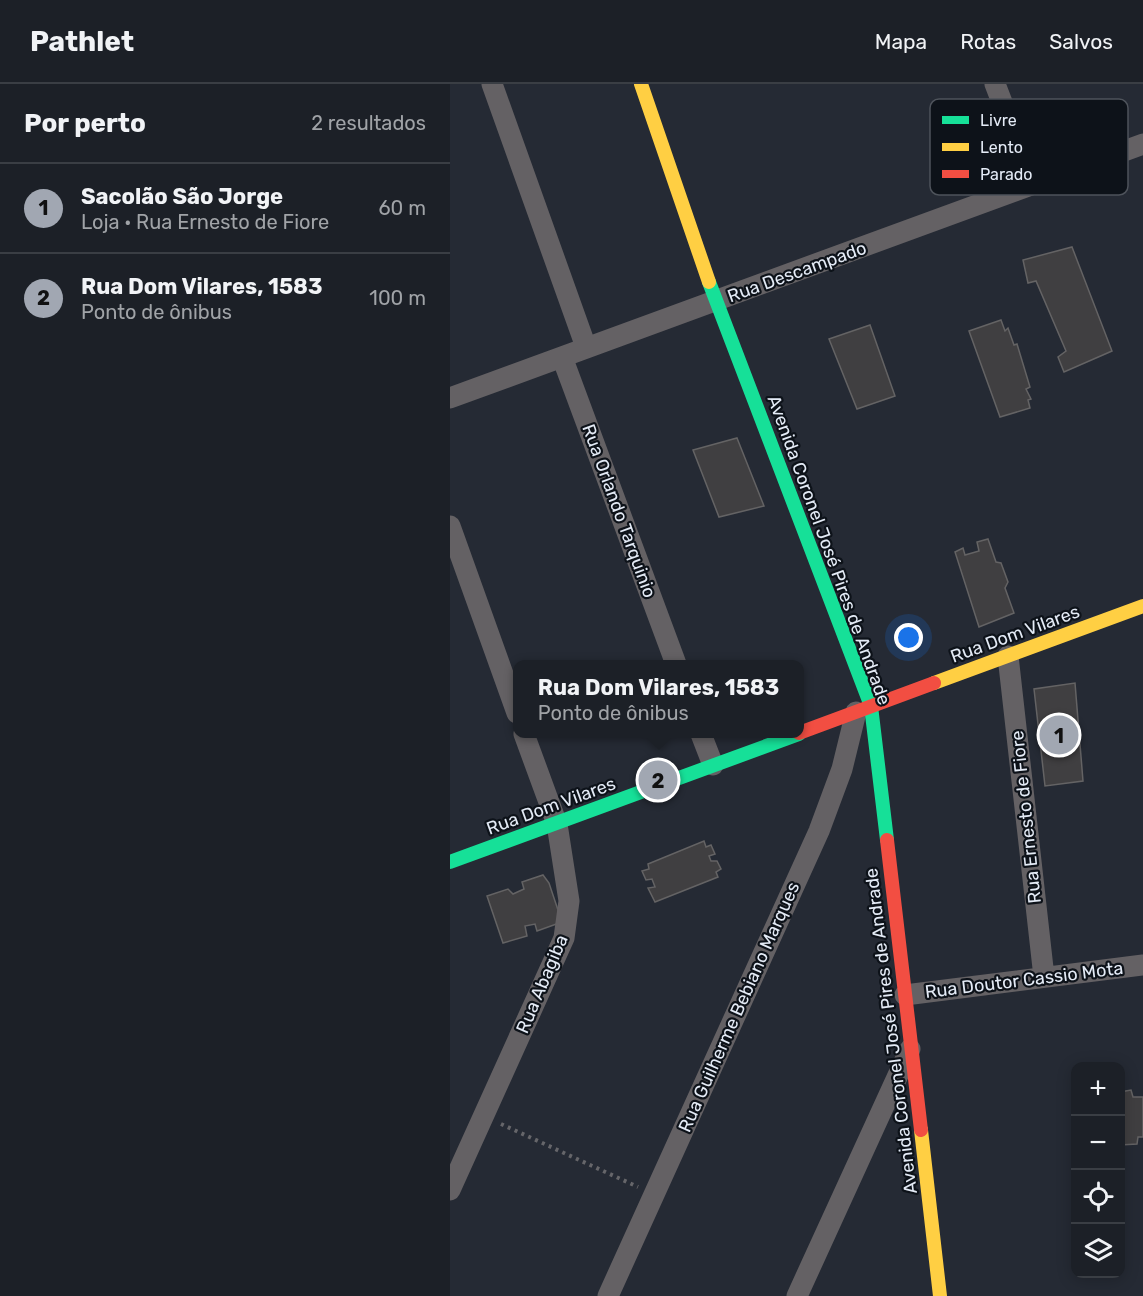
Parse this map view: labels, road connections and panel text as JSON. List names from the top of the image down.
{
  "streets": {
    "street": [
      "Rua Descampado",
      "Rua Orlando Tarquinio",
      "Avenida Coronel José Pires de Andrade",
      "Rua Dom Vilares",
      "Rua Ernesto de Fiore",
      "Rua Doutor Cassio Mota",
      "Rua Abagiba",
      "Rua Guilherme Bebiano Marques"
    ]
  },
  "crossings": [
    ["Rua Descampado", "Rua Orlando Tarquinio"],
    ["Rua Descampado", "Avenida Coronel José Pires de Andrade"],
    ["Avenida Coronel José Pires de Andrade", "Rua Dom Vilares"],
    ["Avenida Coronel José Pires de Andrade", "Rua Doutor Cassio Mota"],
    ["Avenida Coronel José Pires de Andrade", "Rua Guilherme Bebiano Marques"],
    ["Rua Dom Vilares", "Rua Ernesto de Fiore"],
    ["Rua Dom Vilares", "Rua Abagiba"],
    ["Rua Dom Vilares", "Rua Guilherme Bebiano Marques"],
    ["Rua Ernesto de Fiore", "Rua Doutor Cassio Mota"]
  ],
  "legend": ["Livre", "Lento", "Parado"],
  "page": {
    "header": "Pathlet",
    "nav": ["Mapa", "Rotas", "Salvos"],
    "heading": ["Por perto", "2 resultados"],
    "list": [
      {
        "mark": "1",
        "name": "Sacolão São Jorge",
        "note": "Loja · Rua Ernesto de Fiore",
        "value": "60 m"
      },
      {
        "mark": "2",
        "name": "Rua Dom Vilares, 1583",
        "note": "Ponto de ônibus",
        "value": "100 m"
      }
    ],
    "popup": ["Rua Dom Vilares, 1583", "Ponto de ônibus"],
    "pins": ["1", "2"],
    "map_buttons": ["+", "−"]
  }
}
